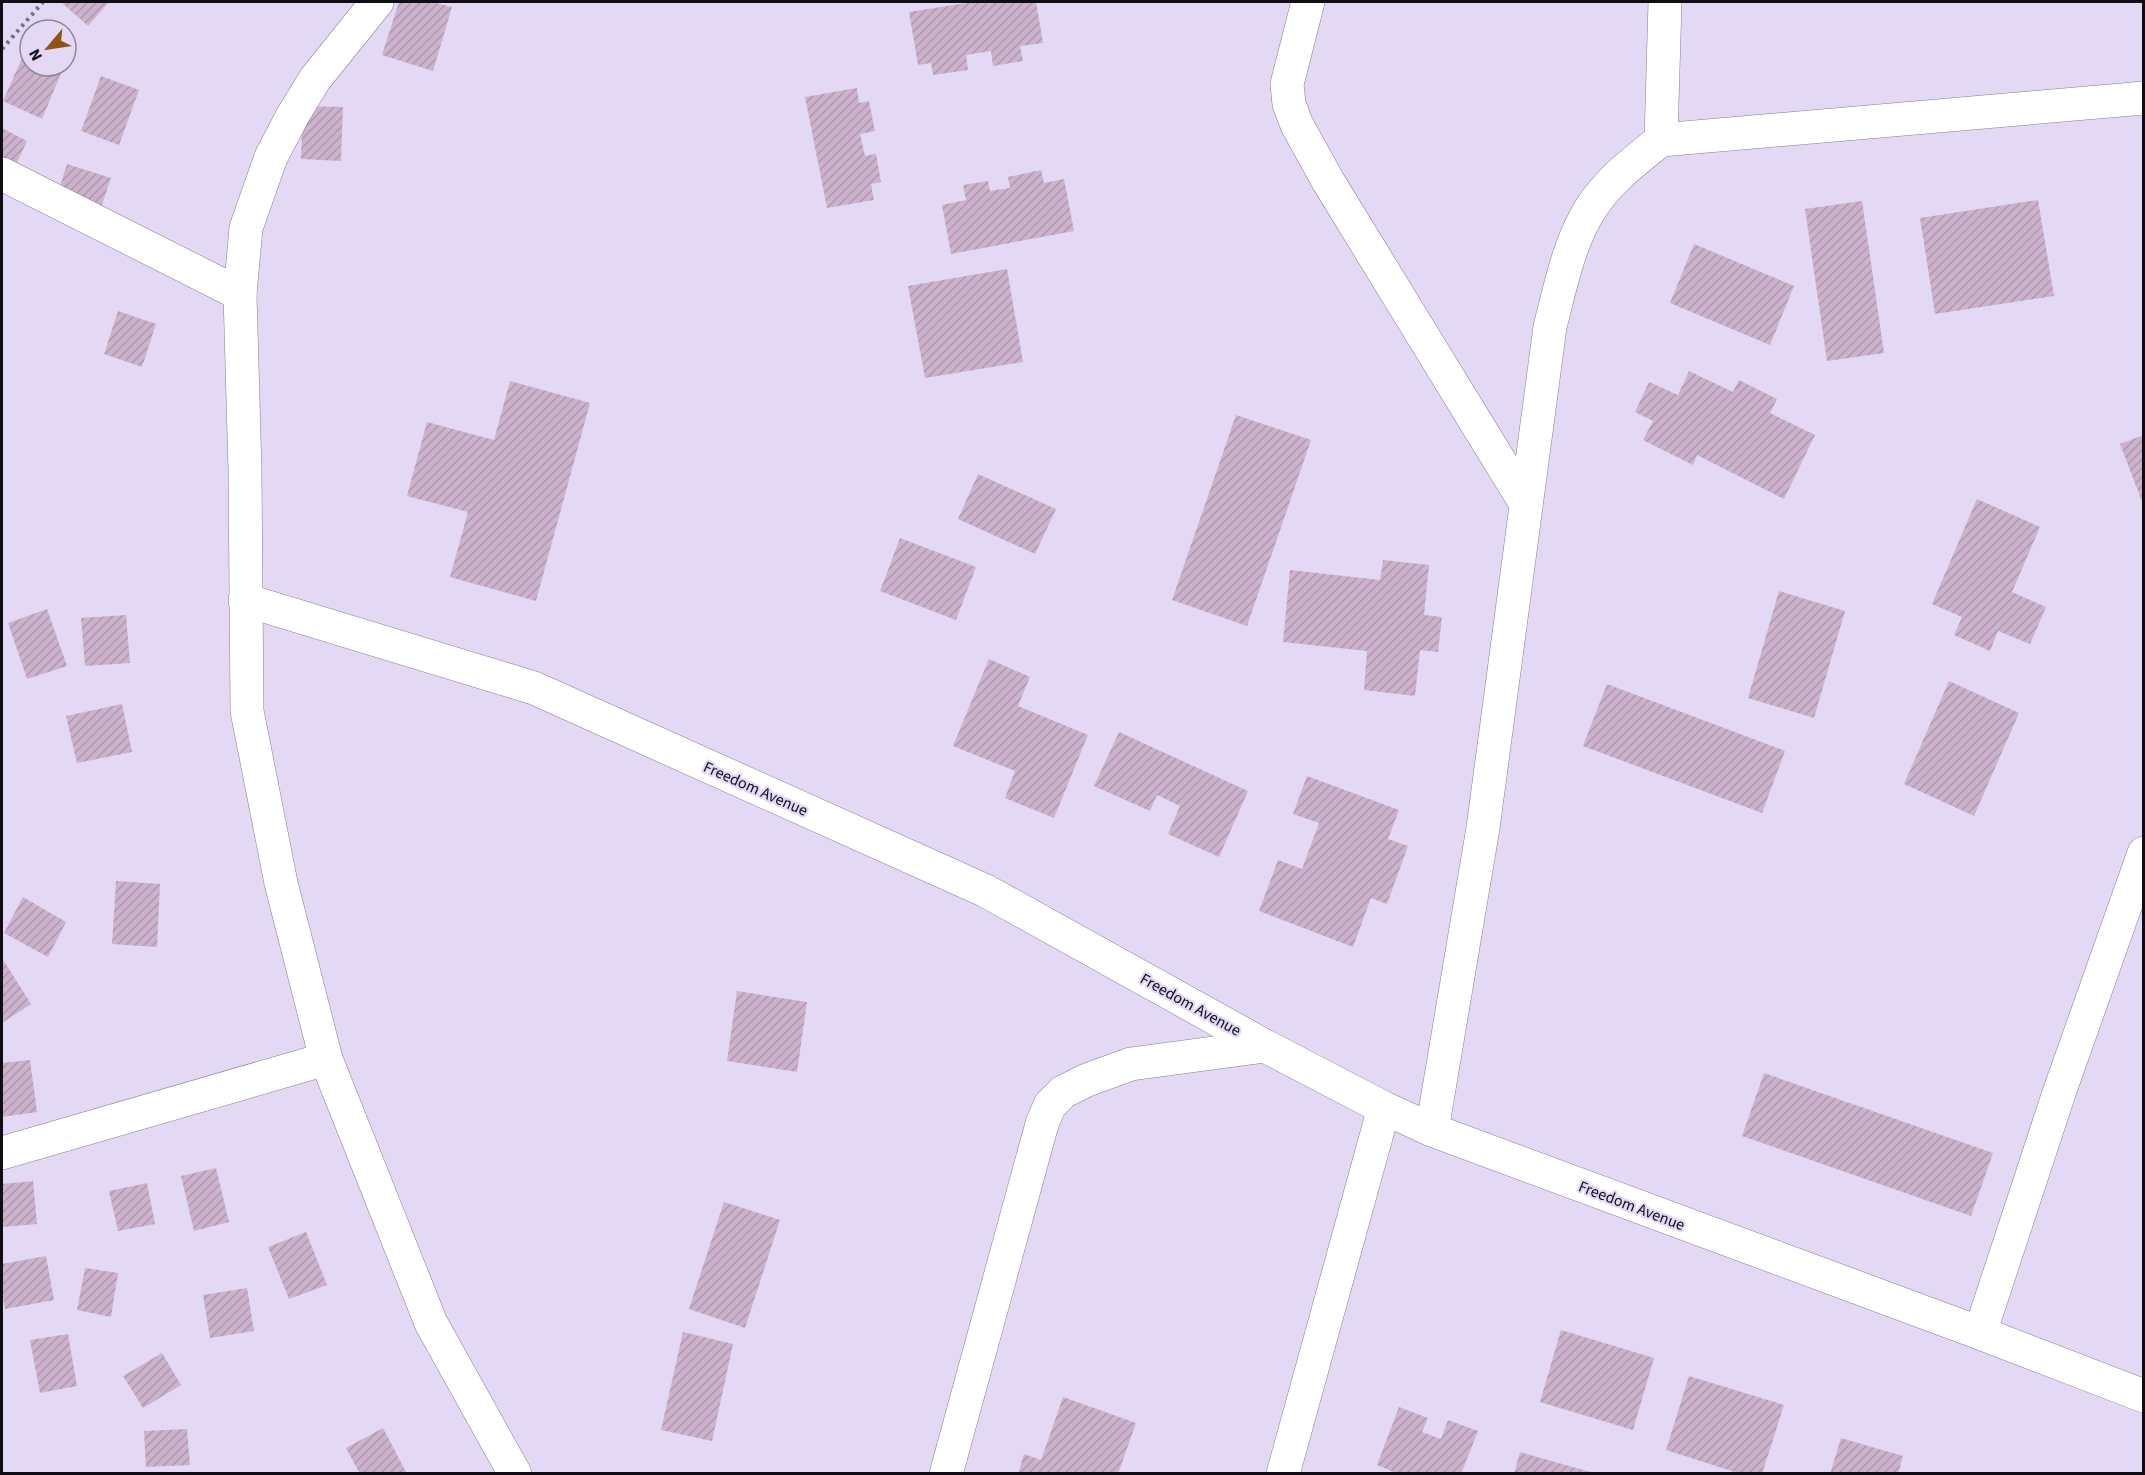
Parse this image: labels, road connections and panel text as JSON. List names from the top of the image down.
{
  "streets": {
    "street": ["Freedom Avenue"]
  },
  "north": "bottom left"
}
